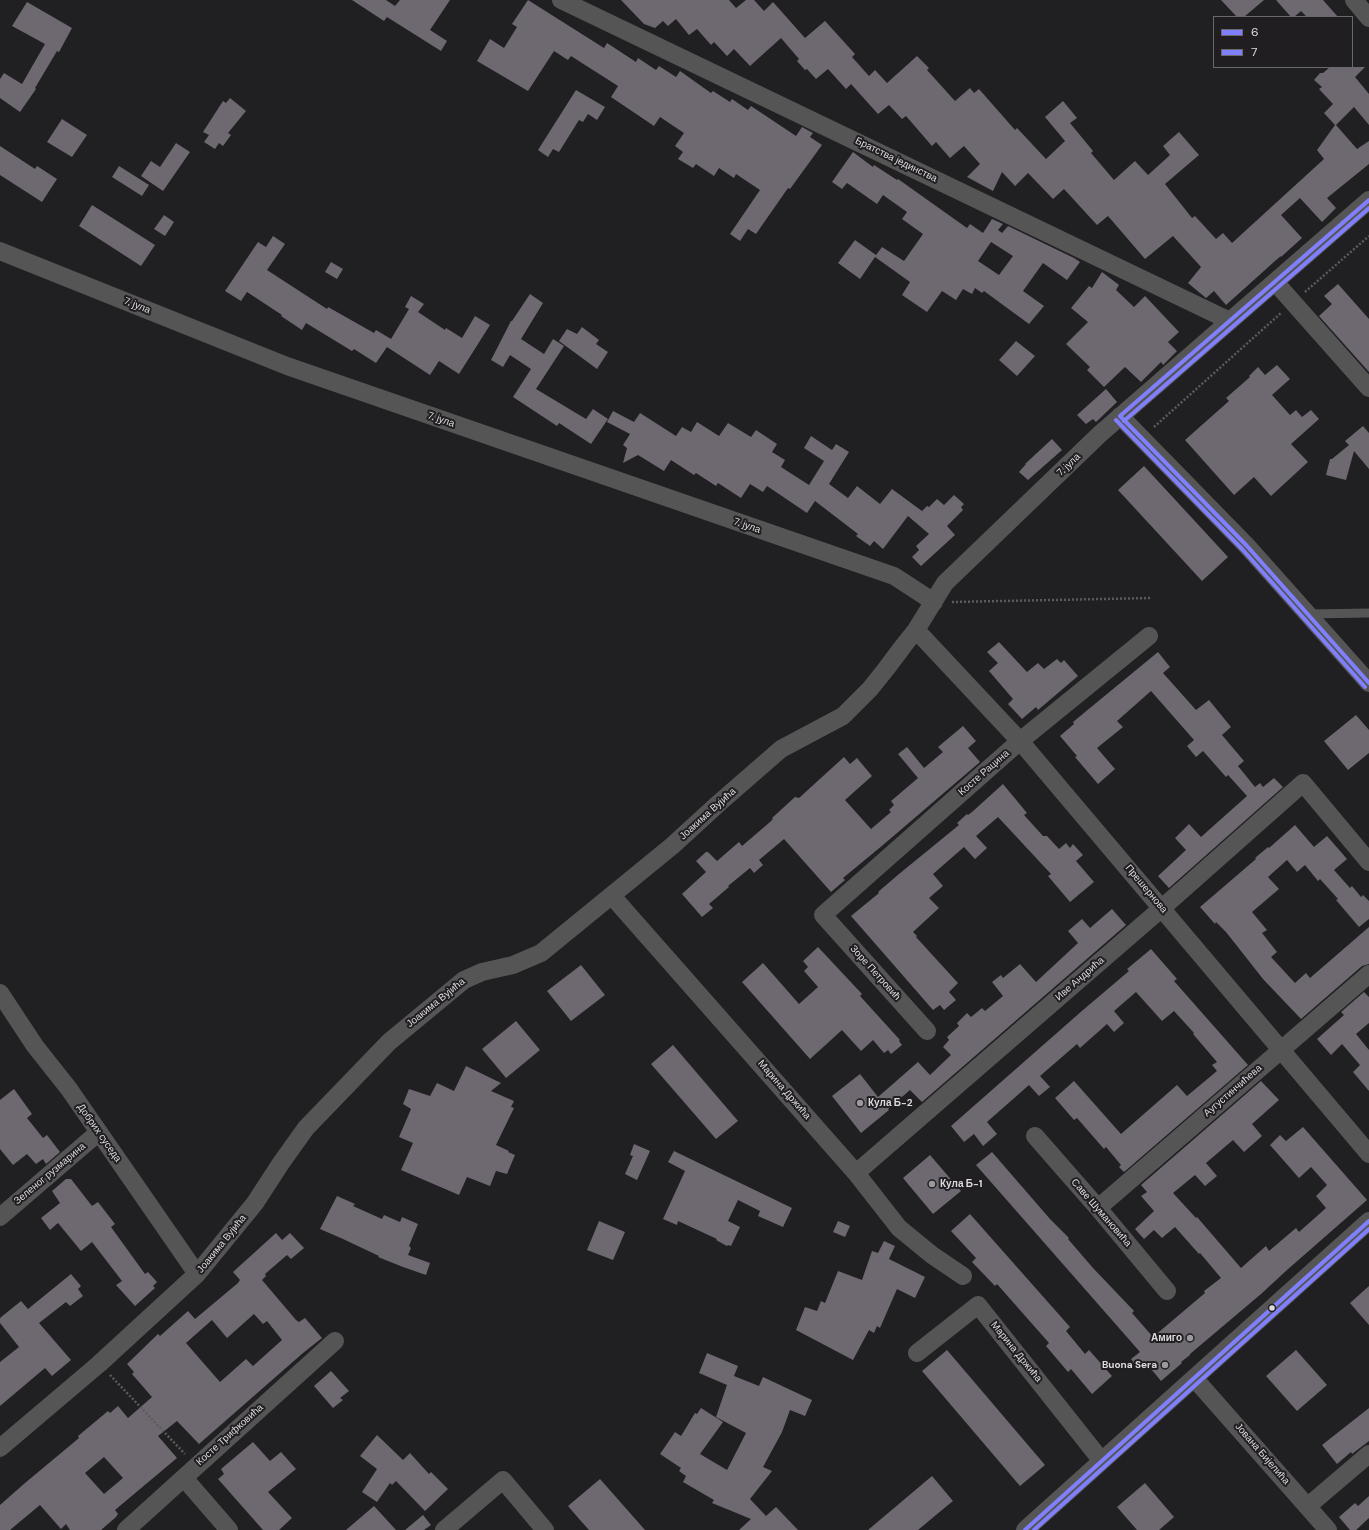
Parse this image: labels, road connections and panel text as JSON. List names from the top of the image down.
{
  "streets": {
    "street": [
      "Братства јединства",
      "7. јула",
      "Косте Рацина",
      "Јоакима Вујића",
      "Прешернова",
      "Зоре Петровић",
      "Иве Андрића",
      "Марина Држића",
      "Аугустинчићева",
      "Добрих суседа",
      "Зеленог рузмарина",
      "Саве Шумановића",
      "Косте Трифковића",
      "Јована Бијелића"
    ]
  },
  "crossings": [
    ["Братства јединства", "7. јула"],
    ["7. јула", "Јоакима Вујића"],
    ["Косте Рацина", "Прешернова"],
    ["Косте Рацина", "Зоре Петровић"],
    ["Јоакима Вујића", "Прешернова"],
    ["Јоакима Вујића", "Марина Држића"],
    ["Јоакима Вујића", "Добрих суседа"],
    ["Прешернова", "Иве Андрића"],
    ["Прешернова", "Аугустинчићева"],
    ["Иве Андрића", "Марина Држића"],
    ["Аугустинчићева", "Саве Шумановића"],
    ["Добрих суседа", "Зеленог рузмарина"]
  ],
  "places": [
    "Кула Б-2",
    "Кула Б-1",
    "Амиго",
    "Buona Sera"
  ],
  "lines": ["transit line 6", "transit line 7"],
  "legend": ["6", "7"]
}
